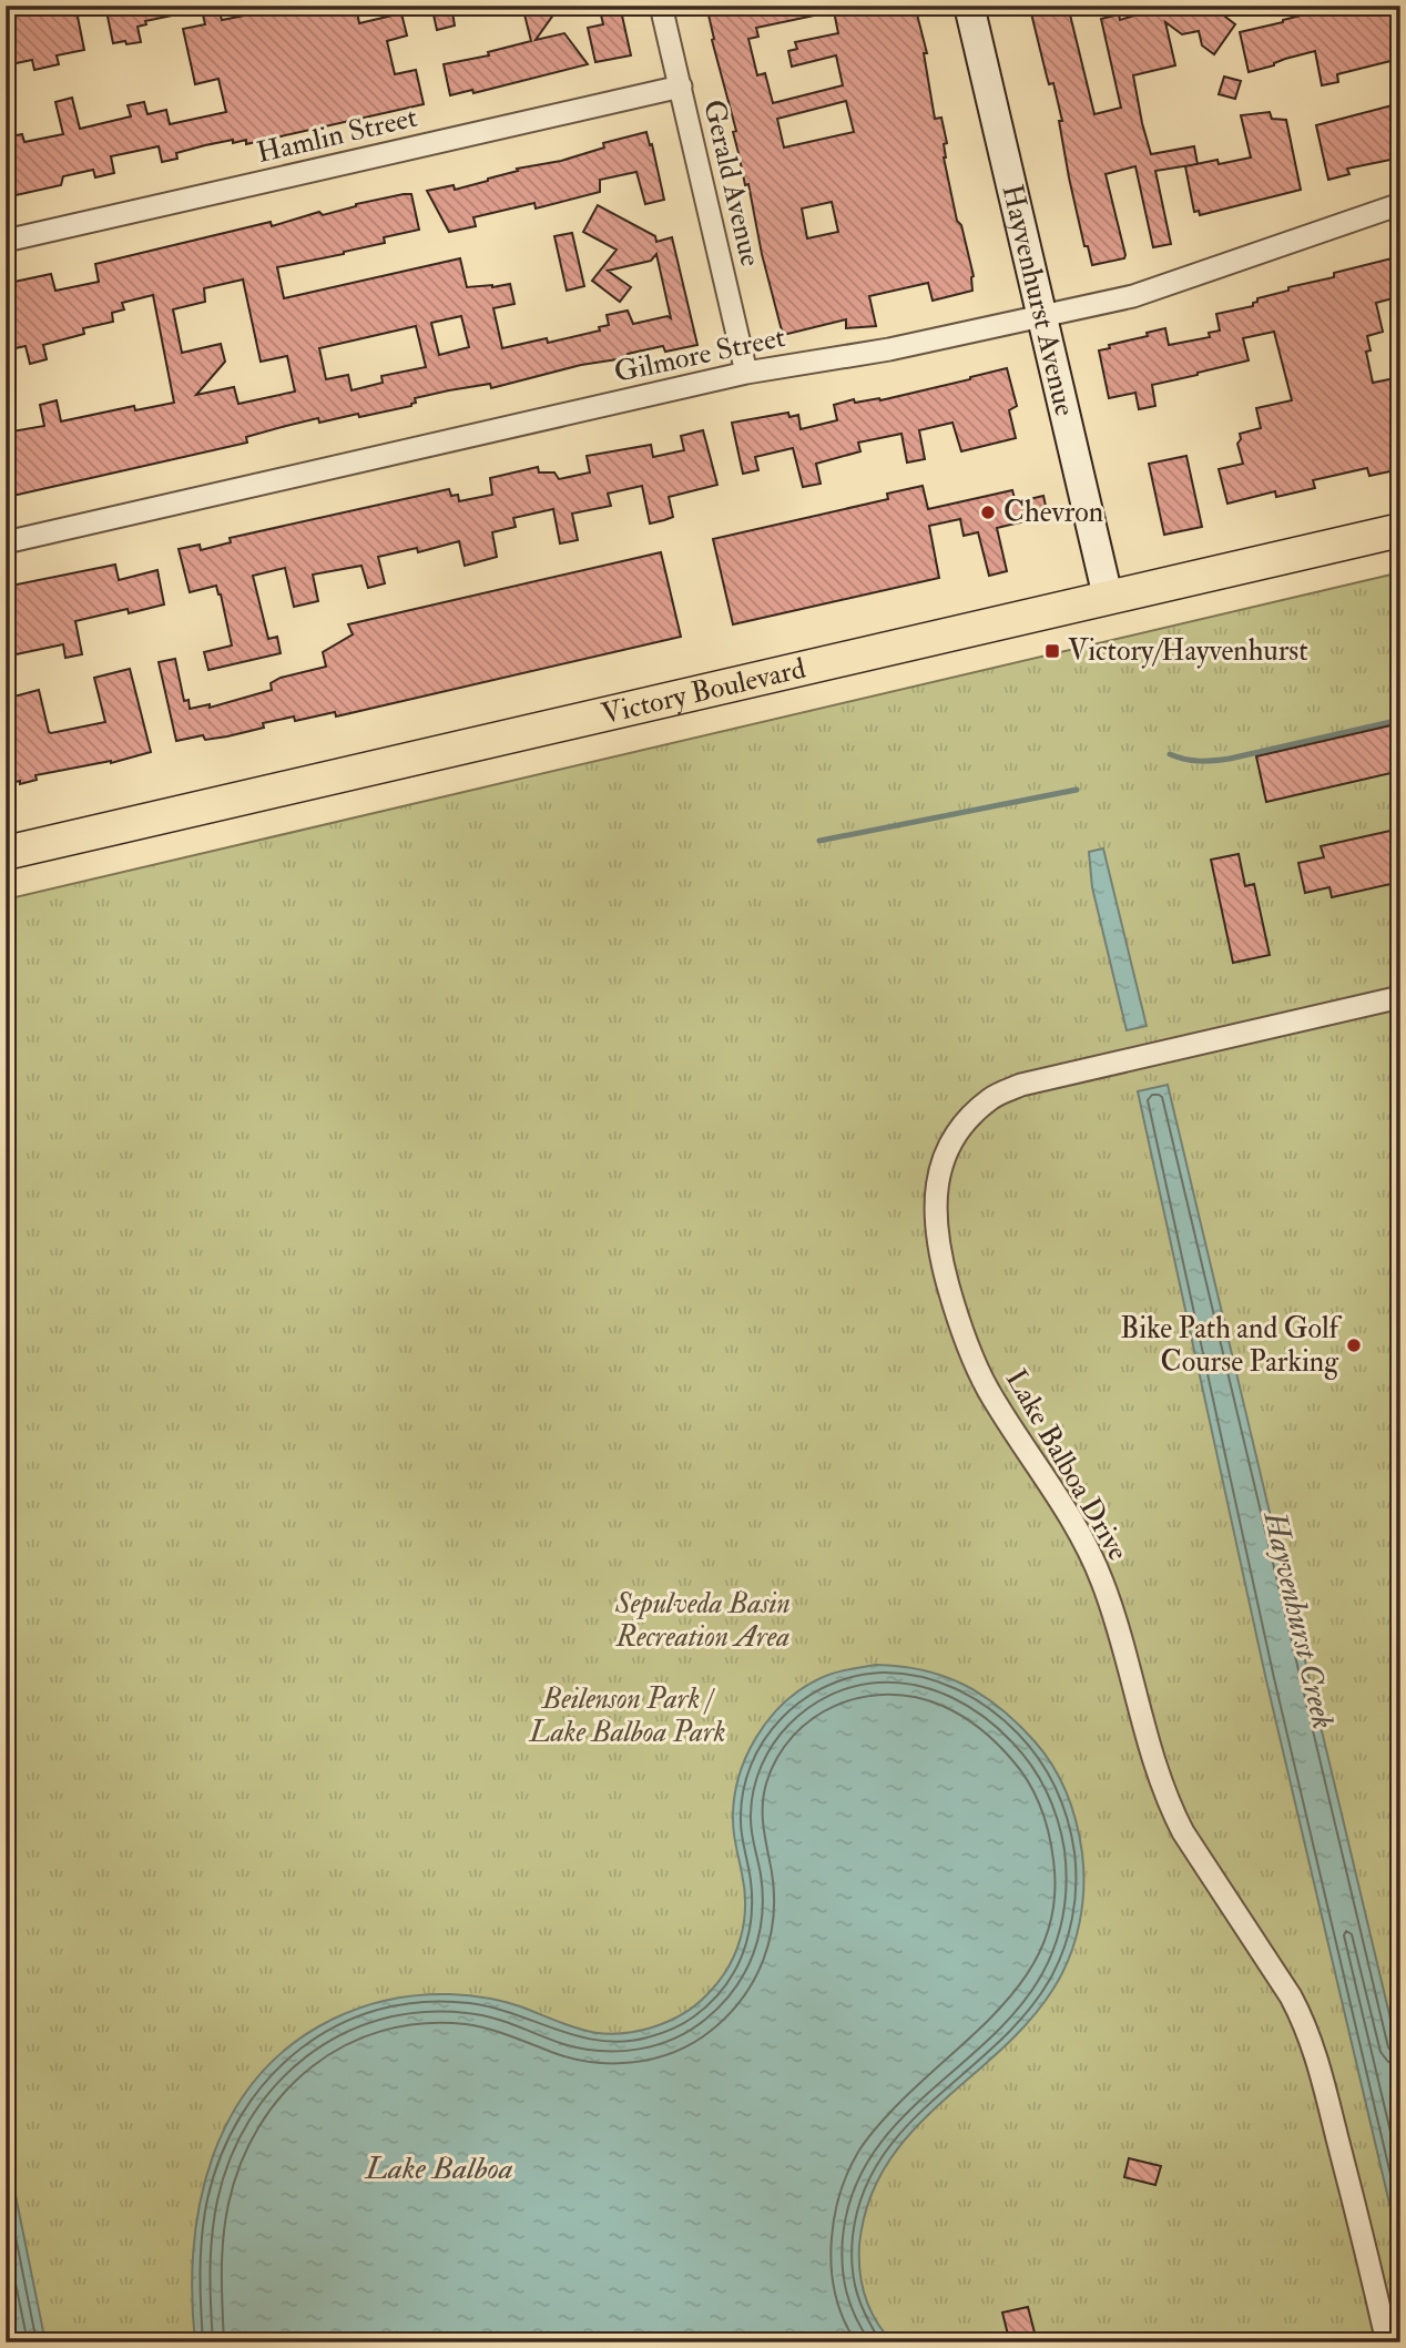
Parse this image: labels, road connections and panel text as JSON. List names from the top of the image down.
{
  "streets": {
    "main road": ["Hayvenhurst Avenue", "Victory Boulevard"],
    "street": [
      "Hamlin Street",
      "Gerald Avenue",
      "Gilmore Street",
      "Lake Balboa Drive"
    ]
  },
  "crossings": [
    ["Hamlin Street", "Gerald Avenue"],
    ["Gerald Avenue", "Gilmore Street"],
    ["Hayvenhurst Avenue", "Gilmore Street"],
    ["Hayvenhurst Avenue", "Victory Boulevard"]
  ],
  "water": ["Hayvenhurst Creek", "Lake Balboa"],
  "parks": ["Sepulveda Basin Recreation Area", "Beilenson Park / Lake Balboa Park"],
  "places": {
    "other": ["Chevron", "Bike Path and Golf Course Parking"],
    "transit": ["Victory/Hayvenhurst"]
  }
}
